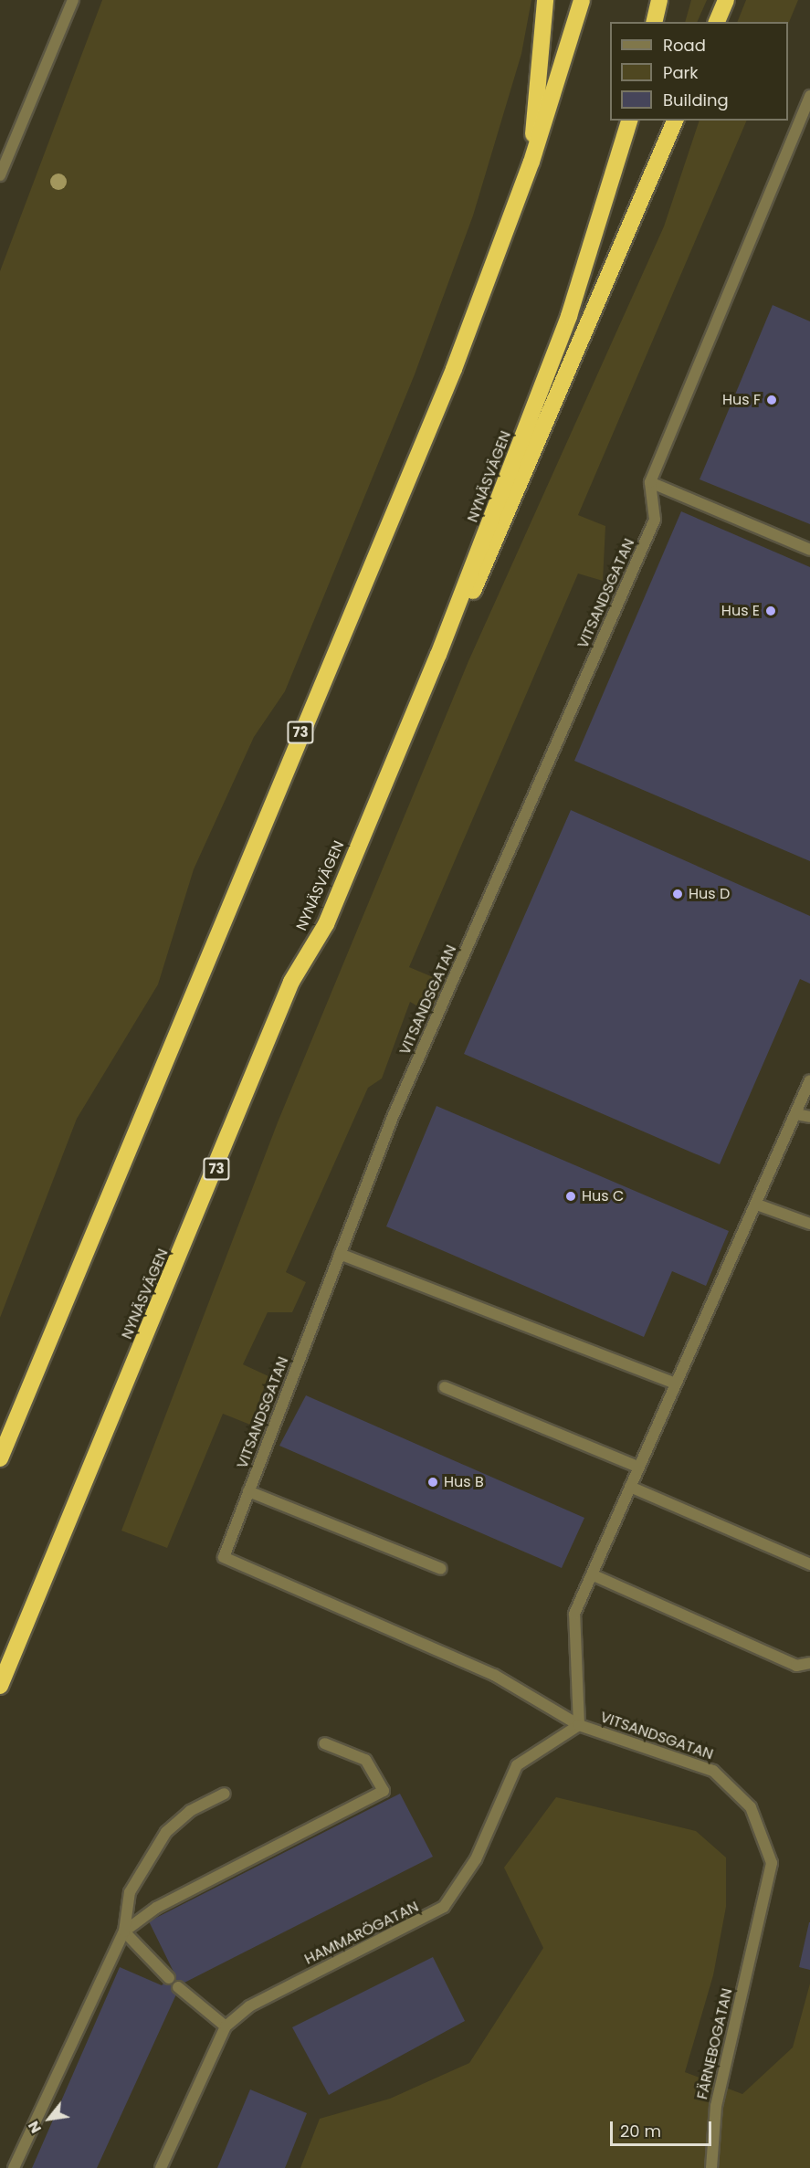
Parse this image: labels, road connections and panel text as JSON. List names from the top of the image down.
{
  "streets": {
    "highway": ["NYNÄSVÄGEN", "73"],
    "street": ["VITSANDSGATAN", "HAMMARÖGATAN", "FÄRNEBOGATAN"]
  },
  "crossings": [
    ["VITSANDSGATAN", "HAMMARÖGATAN"],
    ["VITSANDSGATAN", "FÄRNEBOGATAN"]
  ],
  "places": [
    "Hus F",
    "Hus E",
    "Hus D",
    "Hus C",
    "Hus B"
  ],
  "legend": ["Road", "Park", "Building"],
  "scale_bar": "20 m",
  "north": "bottom left"
}
